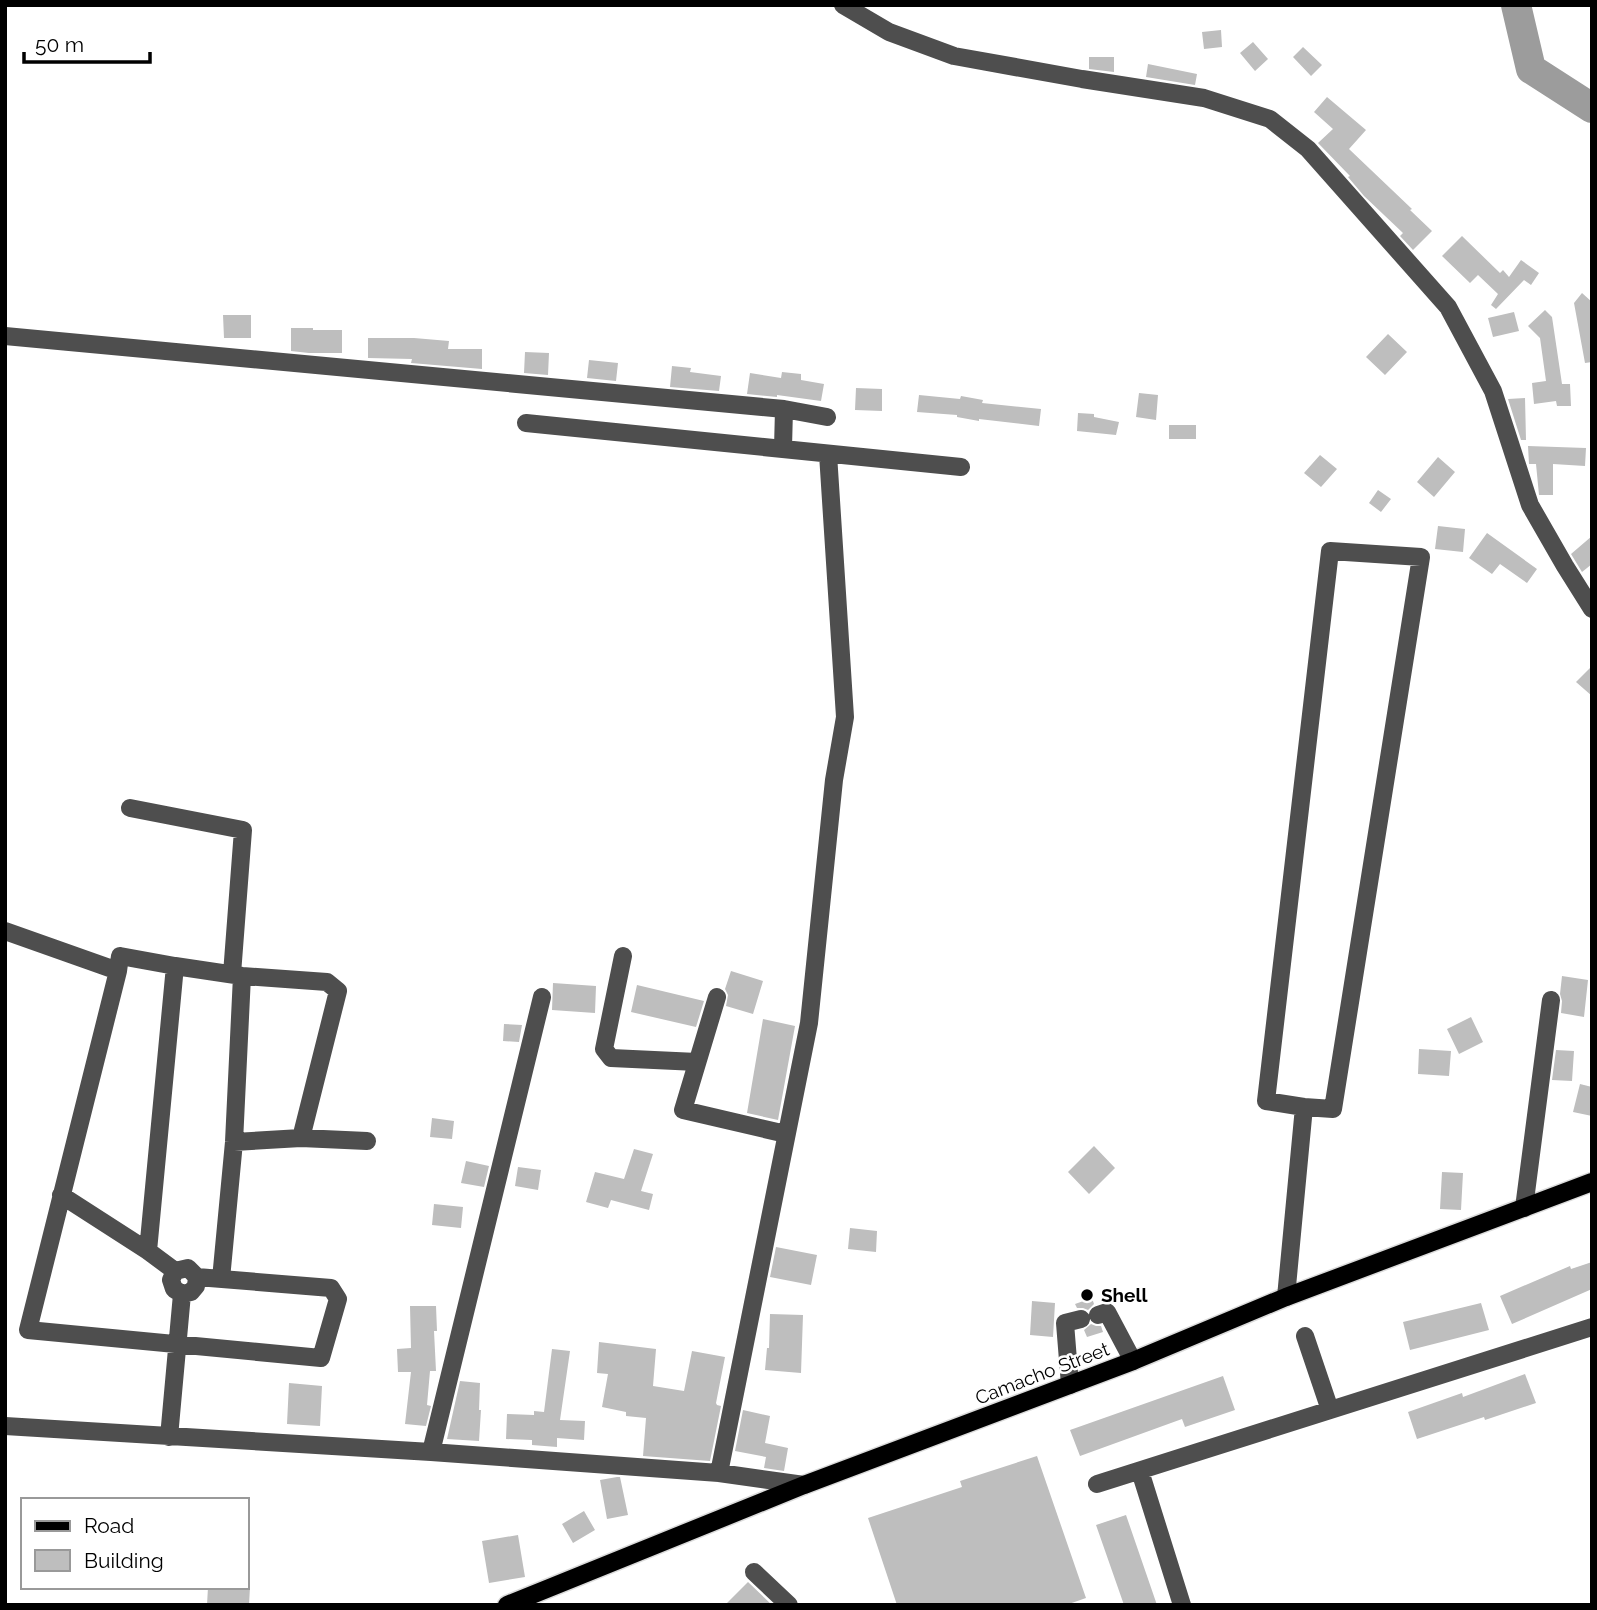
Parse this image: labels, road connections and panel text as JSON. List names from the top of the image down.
{
  "streets": {
    "main road": ["Camacho Street"]
  },
  "places": ["Shell"],
  "legend": ["Road", "Building"],
  "scale_bar": "50 m"
}
